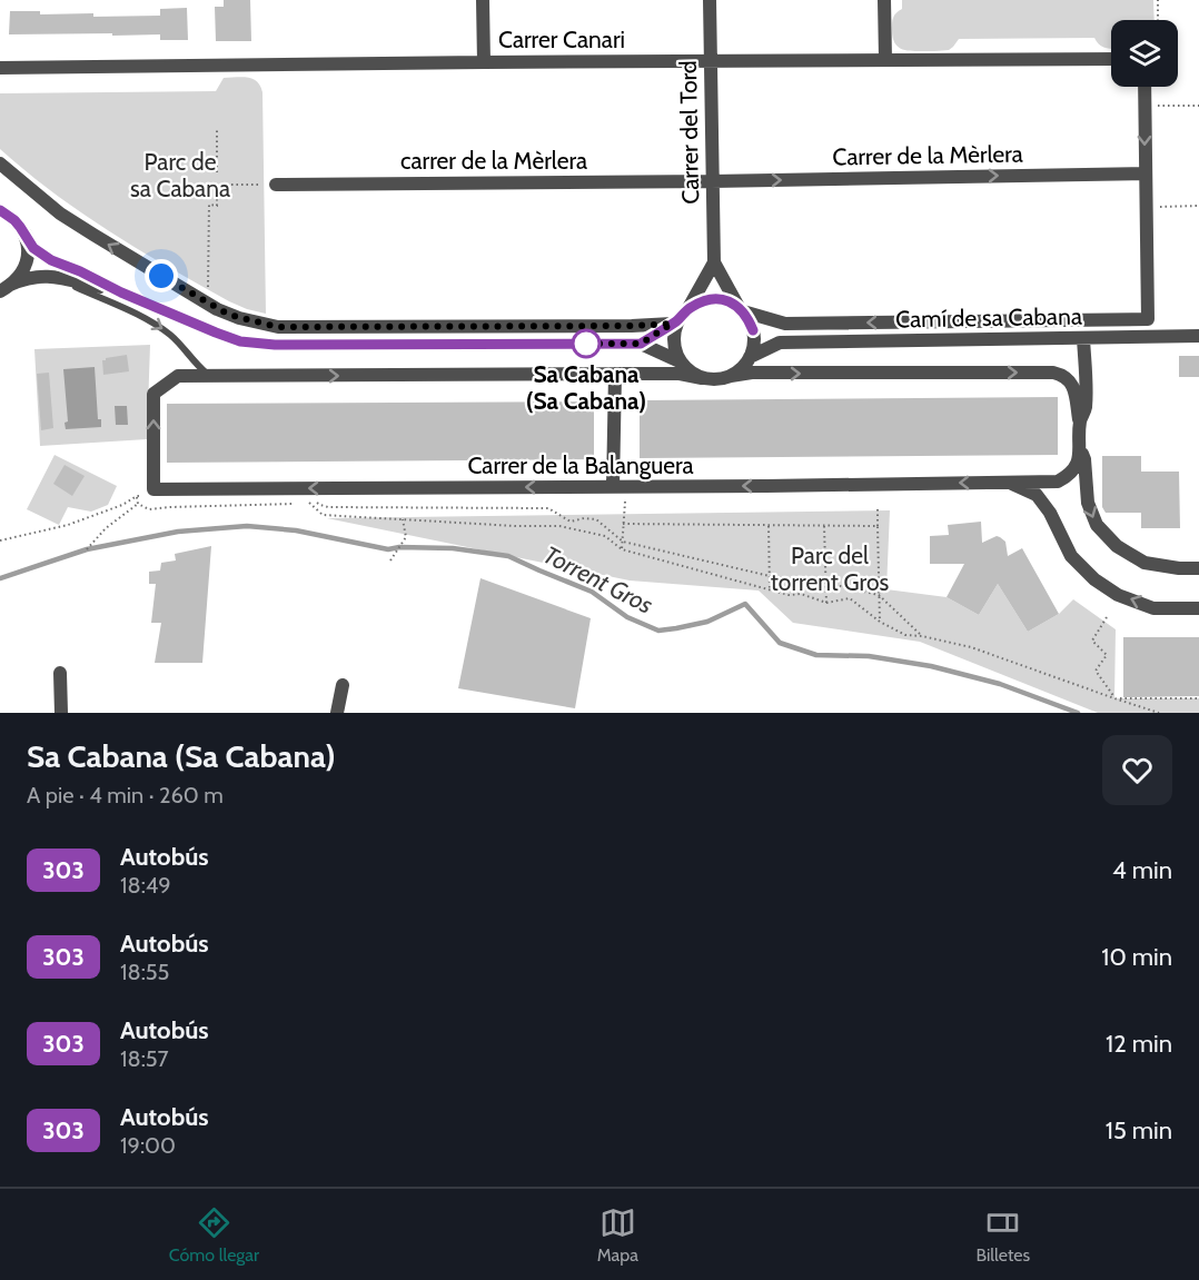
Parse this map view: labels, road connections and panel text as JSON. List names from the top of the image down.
{
  "streets": {
    "street": [
      "Carrer Canari",
      "Carrer del Tord",
      "Carrer de la Mèrlera",
      "carrer de la Mèrlera",
      "Camí de sa Cabana",
      "Carrer de la Balanguera"
    ]
  },
  "crossings": [
    ["Carrer Canari", "Carrer del Tord"],
    ["Carrer del Tord", "Carrer de la Mèrlera"],
    ["Carrer del Tord", "carrer de la Mèrlera"],
    ["Carrer de la Mèrlera", "carrer de la Mèrlera"]
  ],
  "one_way": ["Carrer de la Mèrlera"],
  "water": ["Torrent Gros"],
  "parks": ["Parc de sa Cabana", "Parc del torrent Gros"],
  "places": ["Sa Cabana (Sa Cabana)"],
  "lines": ["bus line 303"],
  "page": {
    "heading": ["Sa Cabana (Sa Cabana)", "A pie · 4 min · 260 m"],
    "list": [
      {
        "mark": "303",
        "name": "Autobús",
        "note": "18:49",
        "value": "4 min"
      },
      {
        "mark": "303",
        "name": "Autobús",
        "note": "18:55",
        "value": "10 min"
      },
      {
        "mark": "303",
        "name": "Autobús",
        "note": "18:57",
        "value": "12 min"
      },
      {
        "mark": "303",
        "name": "Autobús",
        "note": "19:00",
        "value": "15 min"
      }
    ],
    "tabs": ["Cómo llegar", "Mapa", "Billetes"]
  }
}
